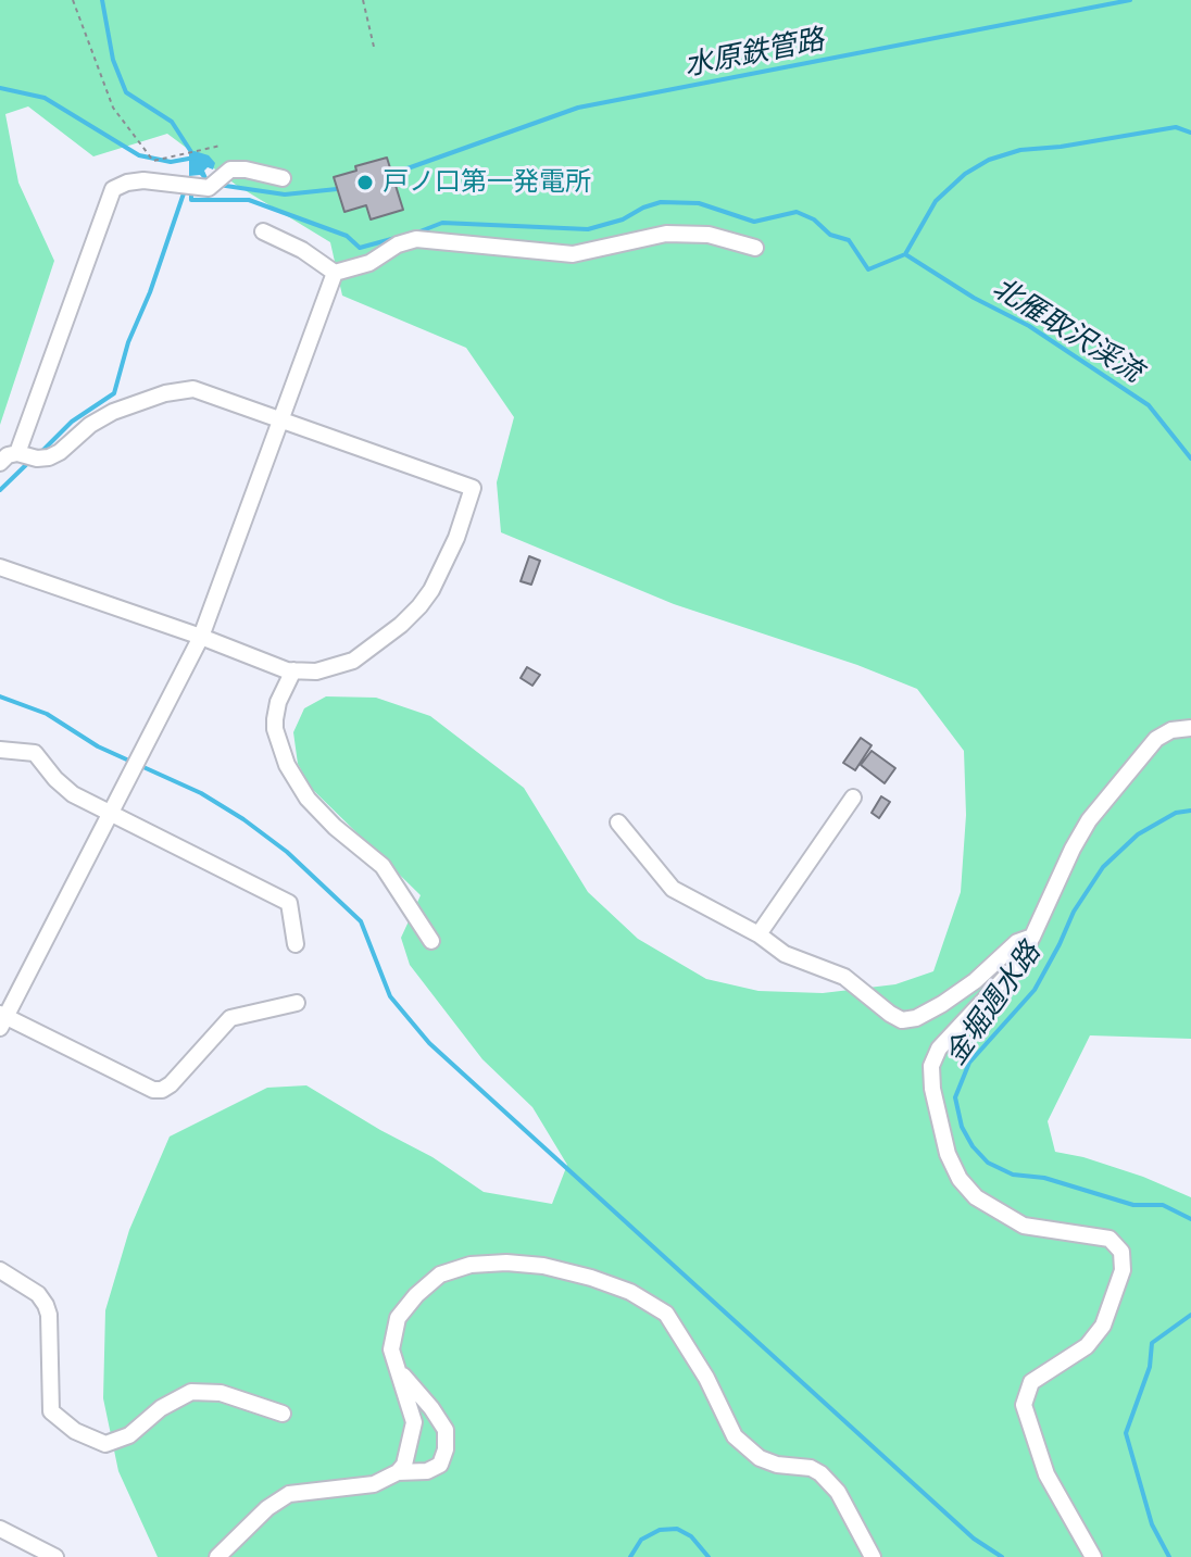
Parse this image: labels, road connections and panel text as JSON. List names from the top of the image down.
{
  "water": ["水原鉄管路", "北雁取沢渓流", "金堀週水路"],
  "places": ["戸ノ口第一発電所"]
}
